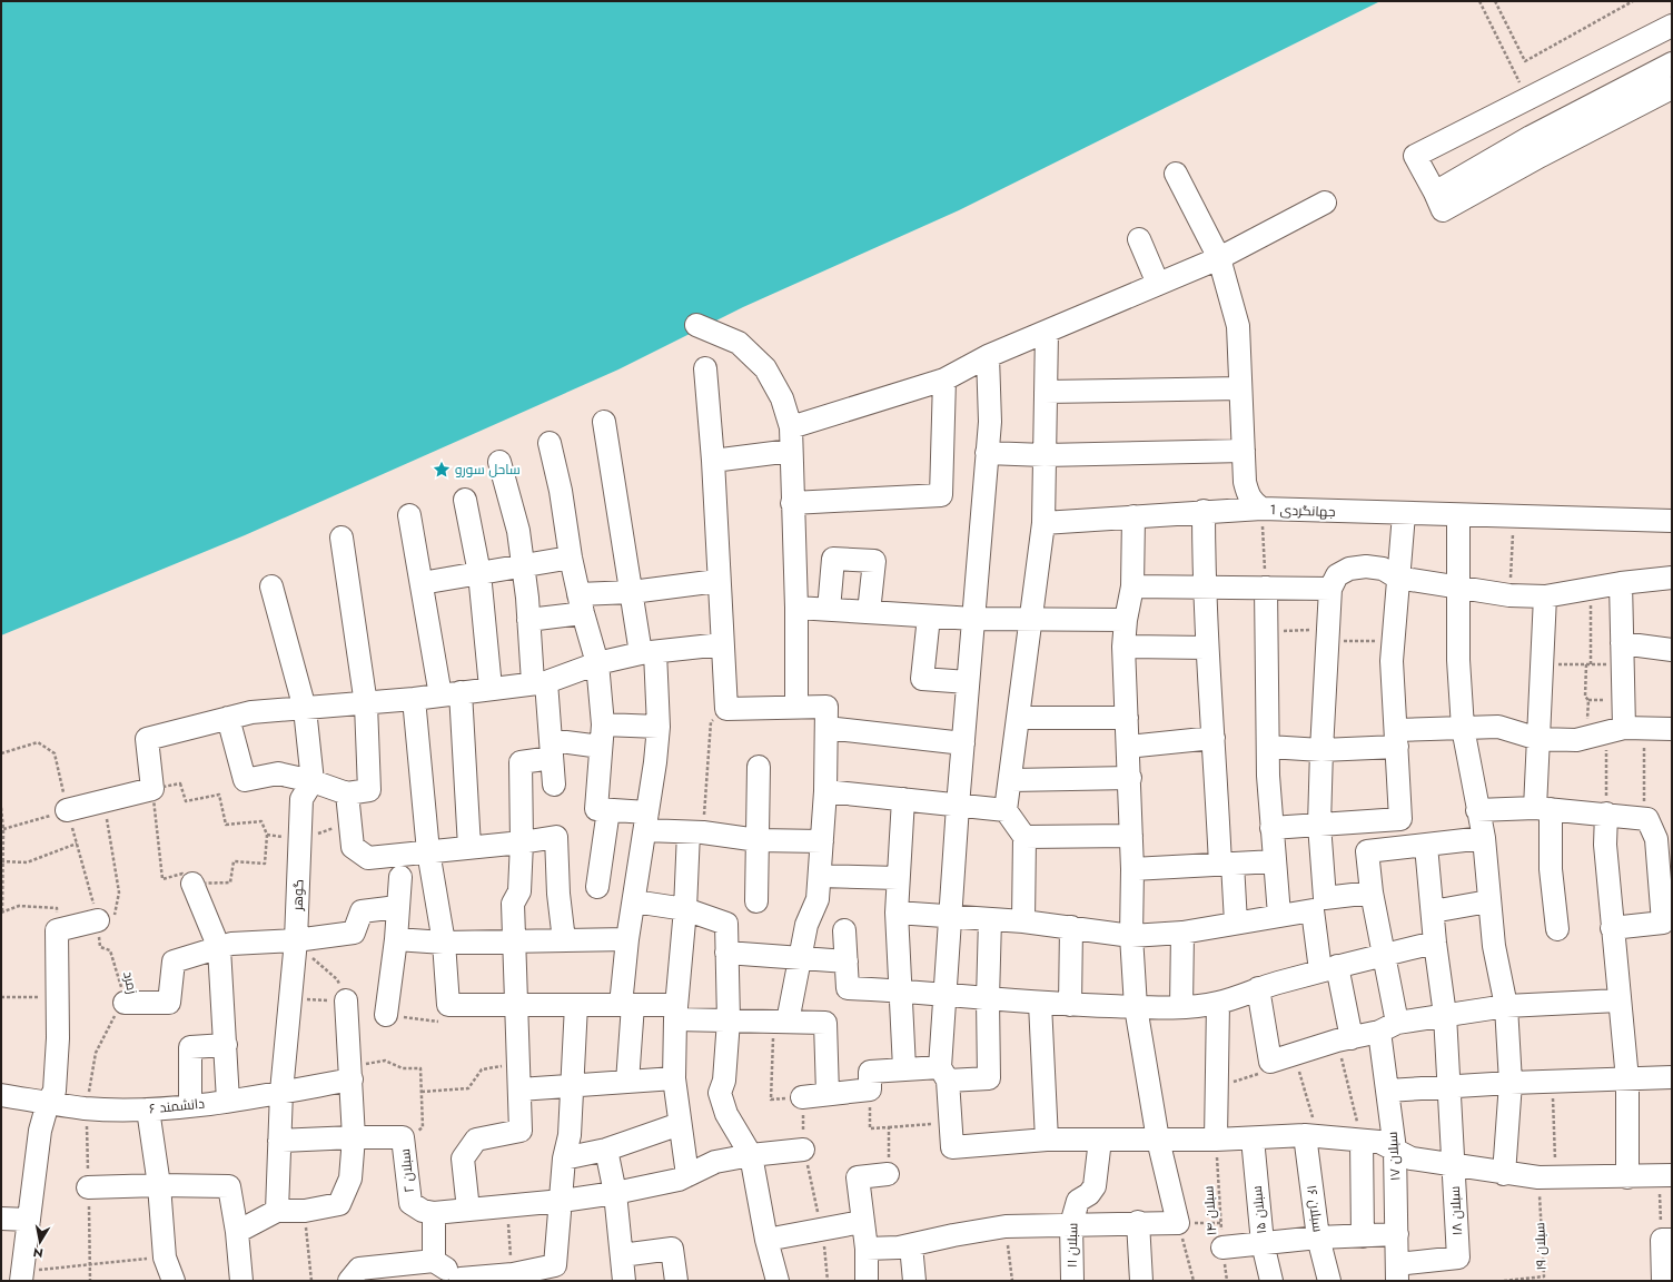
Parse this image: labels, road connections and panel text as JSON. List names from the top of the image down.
{
  "streets": {
    "street": [
      "جهانگردی 1",
      "گوهر",
      "دانشمند ۶",
      "سبلان ۱۷",
      "سبلان ۲",
      "سبلان ۱۶",
      "سبلان ۱۵",
      "سبلان ۱۸",
      "سبلان ۱۱"
    ],
    "path": ["زمرد", "سبلان ۱۴", "سبلان ۱۹"]
  },
  "crossings": [
    ["گوهر", "دانشمند ۶"],
    ["زمرد", "دانشمند ۶"],
    ["سبلان ۱۷", "سبلان ۱۸"]
  ],
  "places": {
    "place": ["ساحل سورو"]
  },
  "north": "bottom"
}
